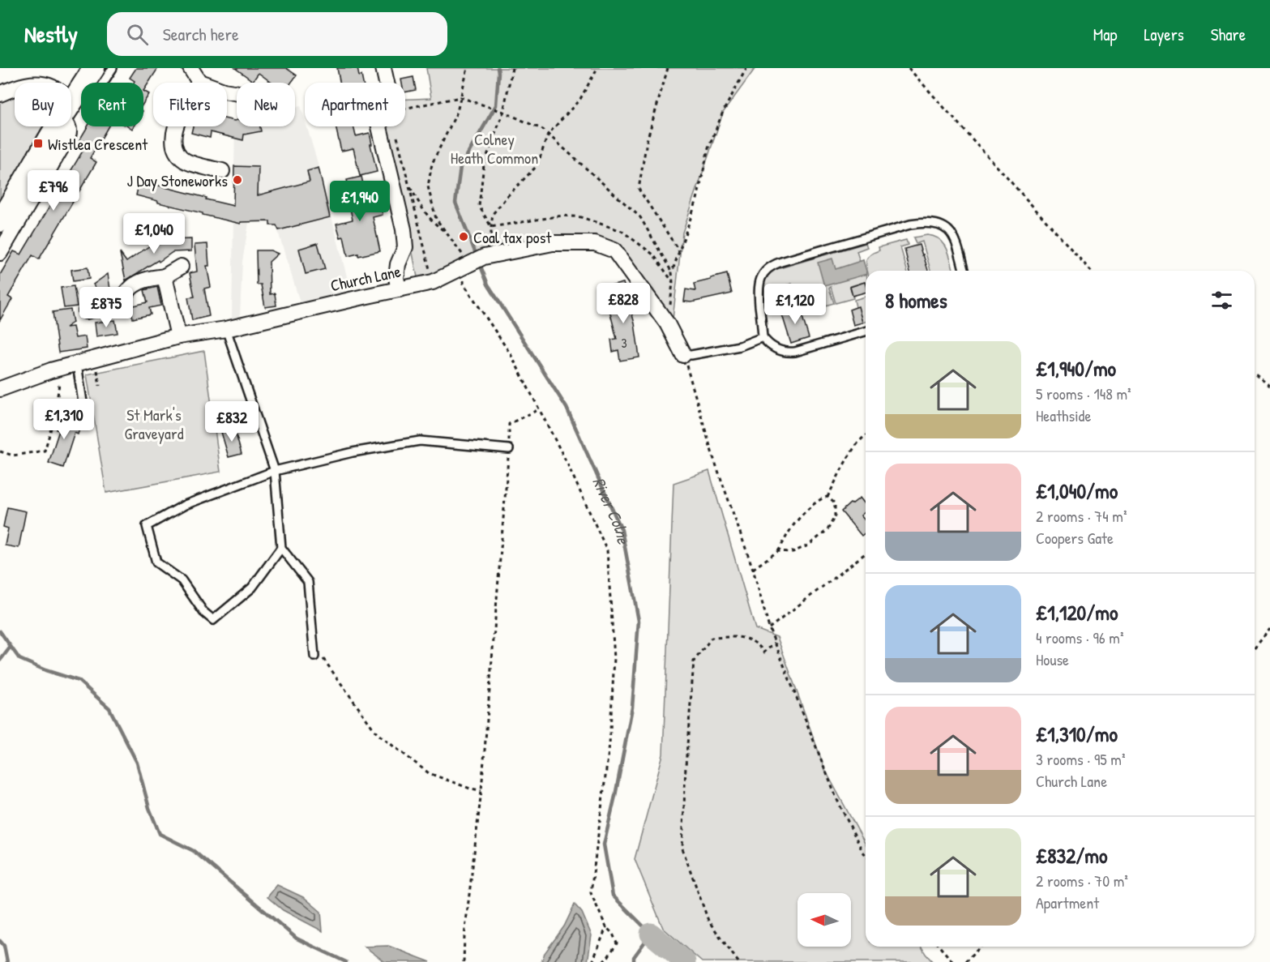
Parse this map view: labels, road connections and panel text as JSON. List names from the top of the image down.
{
  "streets": {
    "street": ["Church Lane"]
  },
  "water": ["River Colne"],
  "parks": ["Colney Heath Common", "St Mark's Graveyard"],
  "places": {
    "transit": ["Wistlea Crescent"],
    "other": ["J Day Stoneworks", "Coal tax post"]
  },
  "house_numbers": ["3"],
  "north": "left",
  "page": {
    "header": "Nestly",
    "search": "Search here",
    "nav": ["Map", "Layers", "Share"],
    "chip": [
      "Buy",
      "Rent",
      "Filters",
      "New",
      "Apartment"
    ],
    "price": [
      "£796",
      "£1,940",
      "£1,040",
      "£828",
      "£1,120",
      "£875",
      "£1,310",
      "£832"
    ],
    "heading": "8 homes",
    "list": [
      {
        "name": "£1,940/mo",
        "note": "5 rooms · 148 m² · Heathside"
      },
      {
        "name": "£1,040/mo",
        "note": "2 rooms · 74 m² · Coopers Gate"
      },
      {
        "name": "£1,120/mo",
        "note": "4 rooms · 96 m² · House"
      },
      {
        "name": "£1,310/mo",
        "note": "3 rooms · 95 m² · Church Lane"
      },
      {
        "name": "£832/mo",
        "note": "2 rooms · 70 m² · Apartment"
      }
    ]
  }
}
